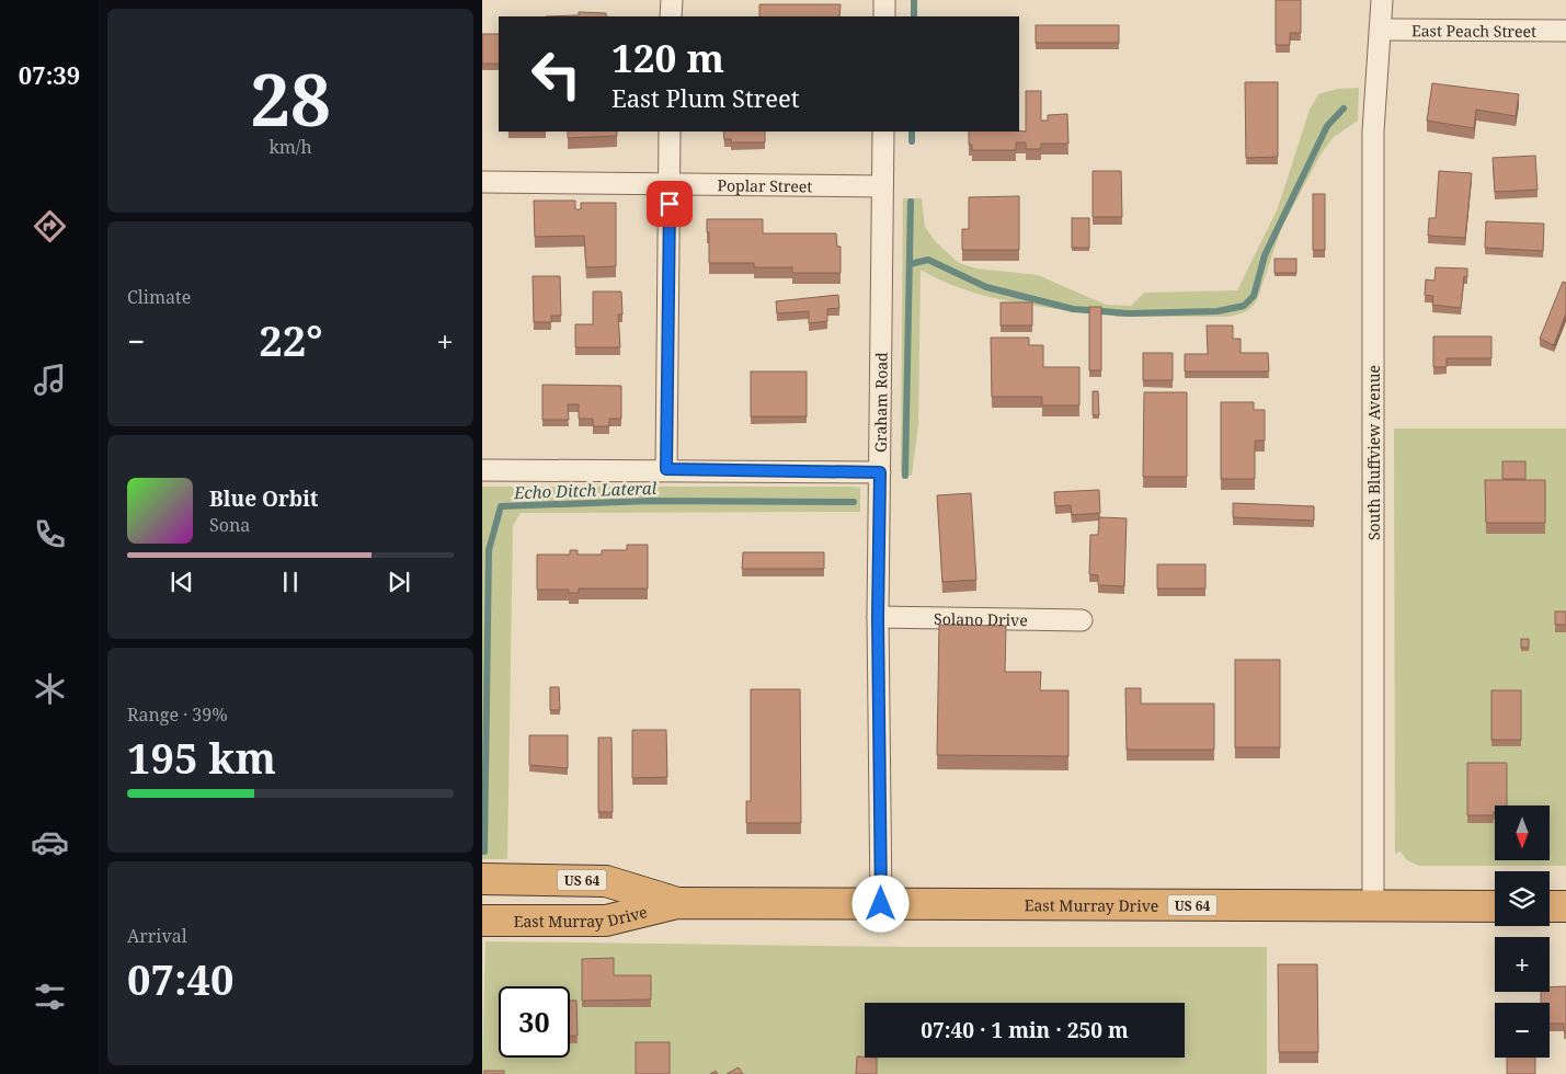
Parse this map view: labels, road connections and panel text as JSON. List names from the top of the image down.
{
  "streets": {
    "highway": ["US 64", "East Murray Drive"],
    "street": [
      "East Peach Street",
      "Poplar Street",
      "Graham Road",
      "South Bluffview Avenue",
      "Solano Drive"
    ]
  },
  "crossings": [
    ["East Peach Street", "South Bluffview Avenue"],
    ["Poplar Street", "Graham Road"],
    ["Graham Road", "Solano Drive"],
    ["Graham Road", "East Murray Drive"],
    ["South Bluffview Avenue", "East Murray Drive"]
  ],
  "water": ["Echo Ditch Lateral"],
  "north": "bottom",
  "page": {
    "tabs": "07:39",
    "tile": [
      ["28", "km/h"],
      "Climate",
      ["Range · 39%", "195 km"],
      ["Arrival", "07:40"]
    ],
    "turn": ["120 m", "East Plum Street"],
    "heat": ["−", "22°", "+"],
    "song": ["Blue Orbit", "Sona"],
    "map_buttons": ["+", "−"],
    "limit": "30",
    "trip": "07:40 · 1 min · 250 m"
  }
}
